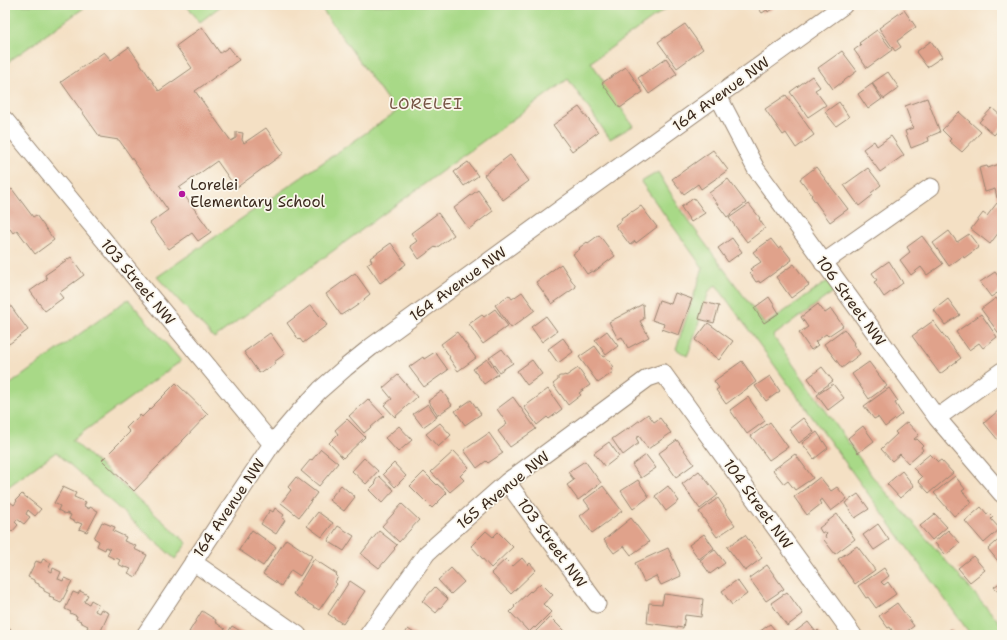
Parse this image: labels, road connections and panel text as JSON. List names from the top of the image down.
{
  "streets": {
    "street": [
      "164 Avenue NW",
      "103 Street NW",
      "106 Street NW",
      "165 Avenue NW",
      "104 Street NW"
    ]
  },
  "crossings": [
    ["164 Avenue NW", "103 Street NW"],
    ["164 Avenue NW", "106 Street NW"],
    ["103 Street NW", "165 Avenue NW"],
    ["165 Avenue NW", "104 Street NW"]
  ],
  "districts": ["LORELEI"],
  "places": ["Lorelei Elementary School"]
}
